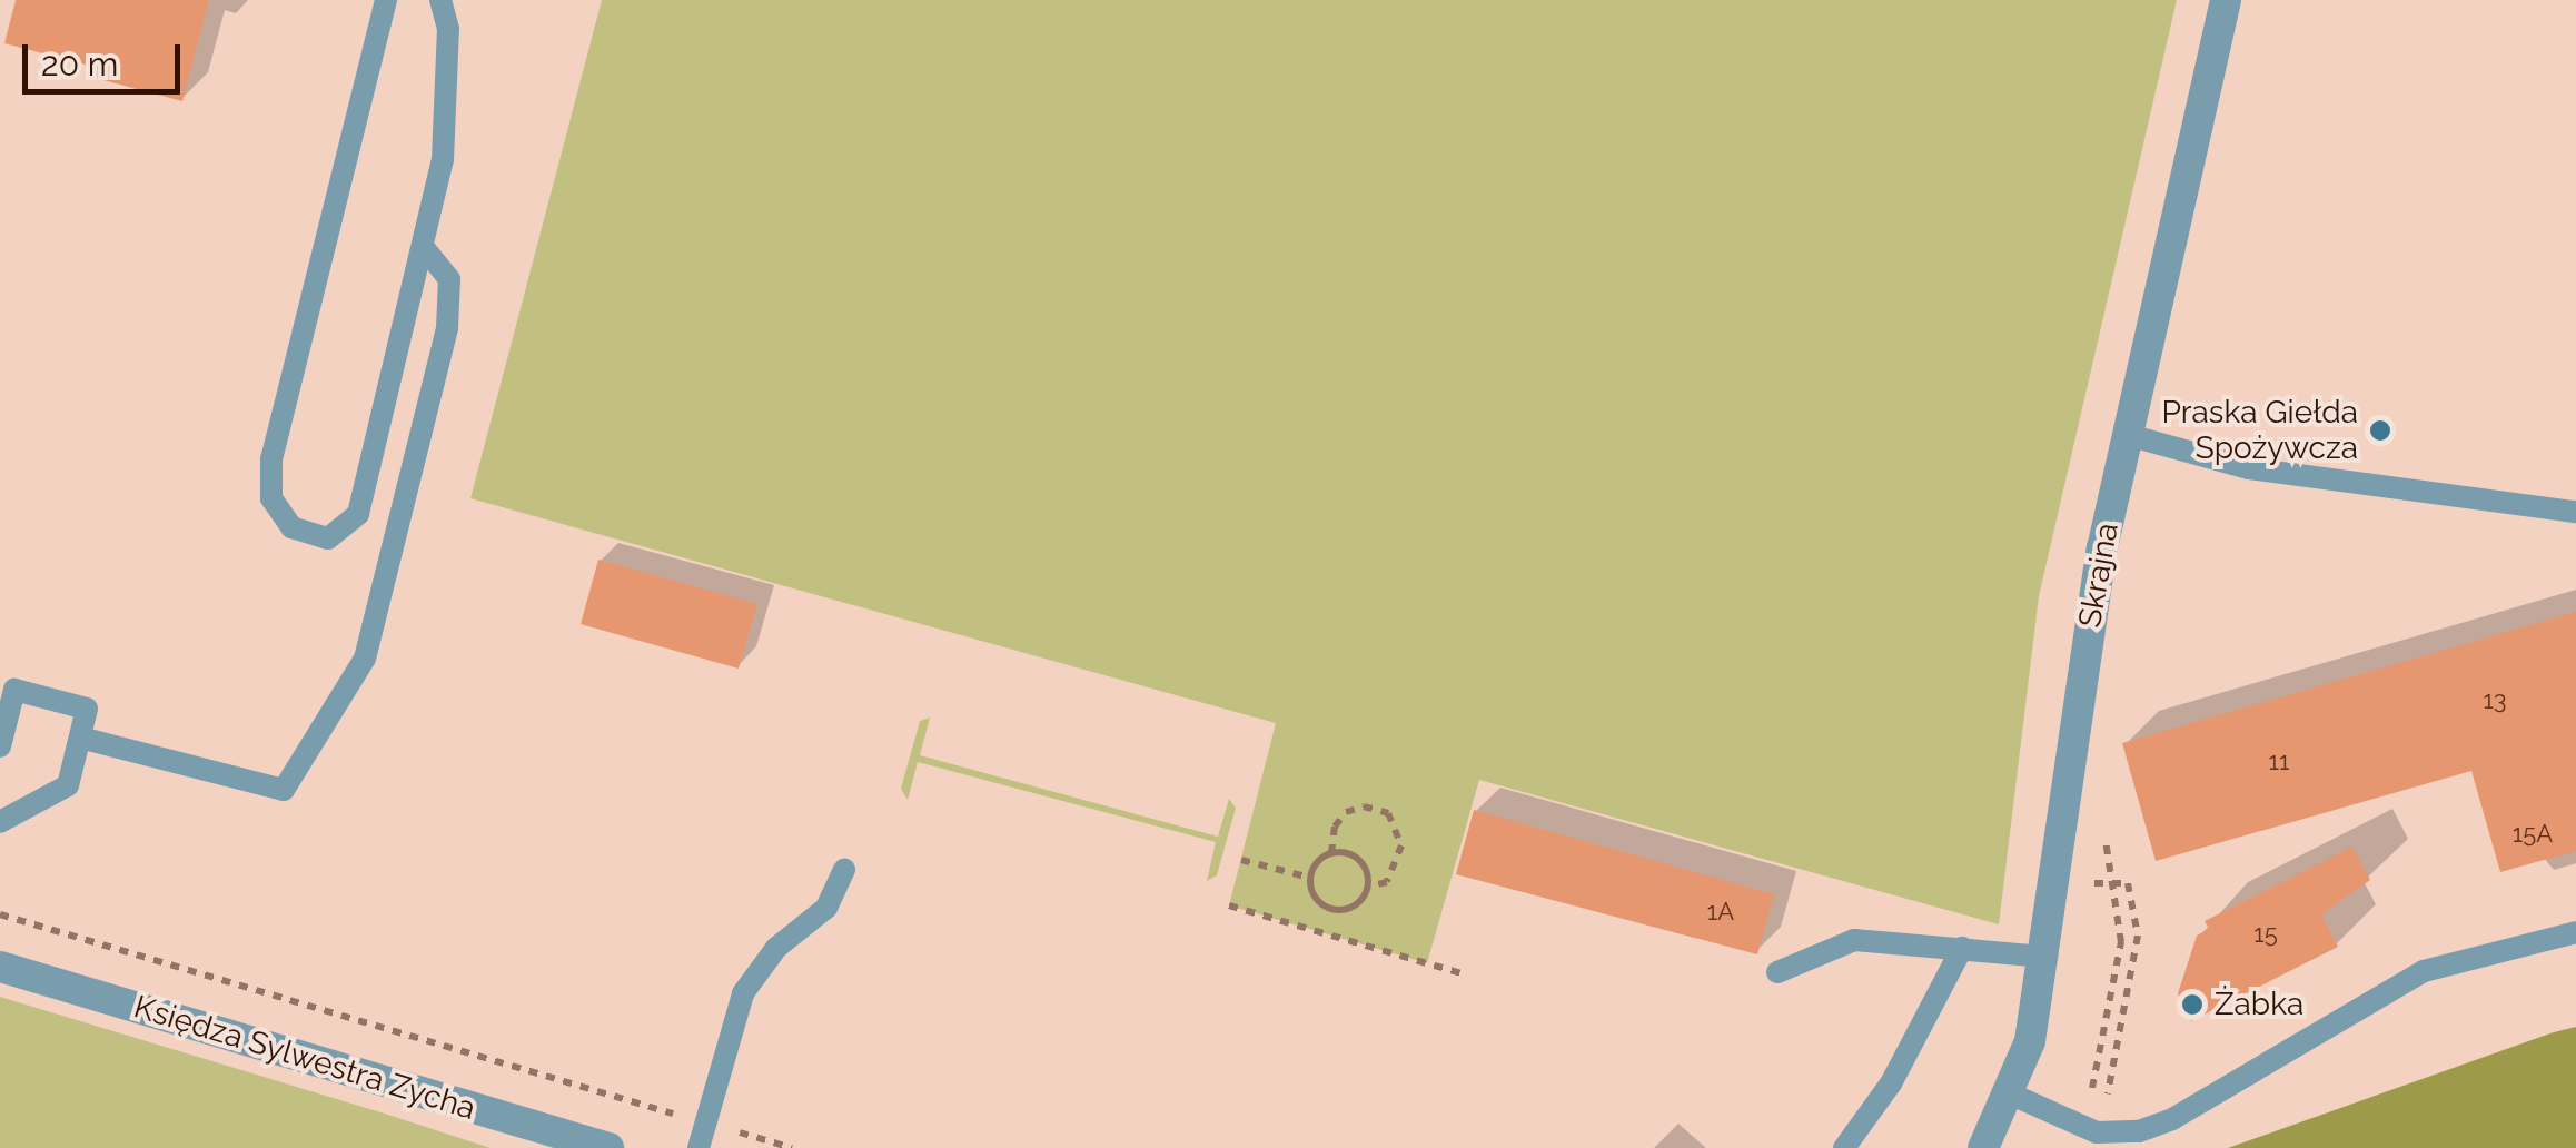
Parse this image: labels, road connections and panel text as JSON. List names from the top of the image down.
{
  "streets": {
    "street": ["Skrajna", "Księdza Sylwestra Zycha"]
  },
  "places": ["Praska Giełda Spożywcza", "Żabka"],
  "house_numbers": [
    "13",
    "11",
    "15A",
    "1A",
    "15"
  ],
  "scale_bar": "20 m"
}
